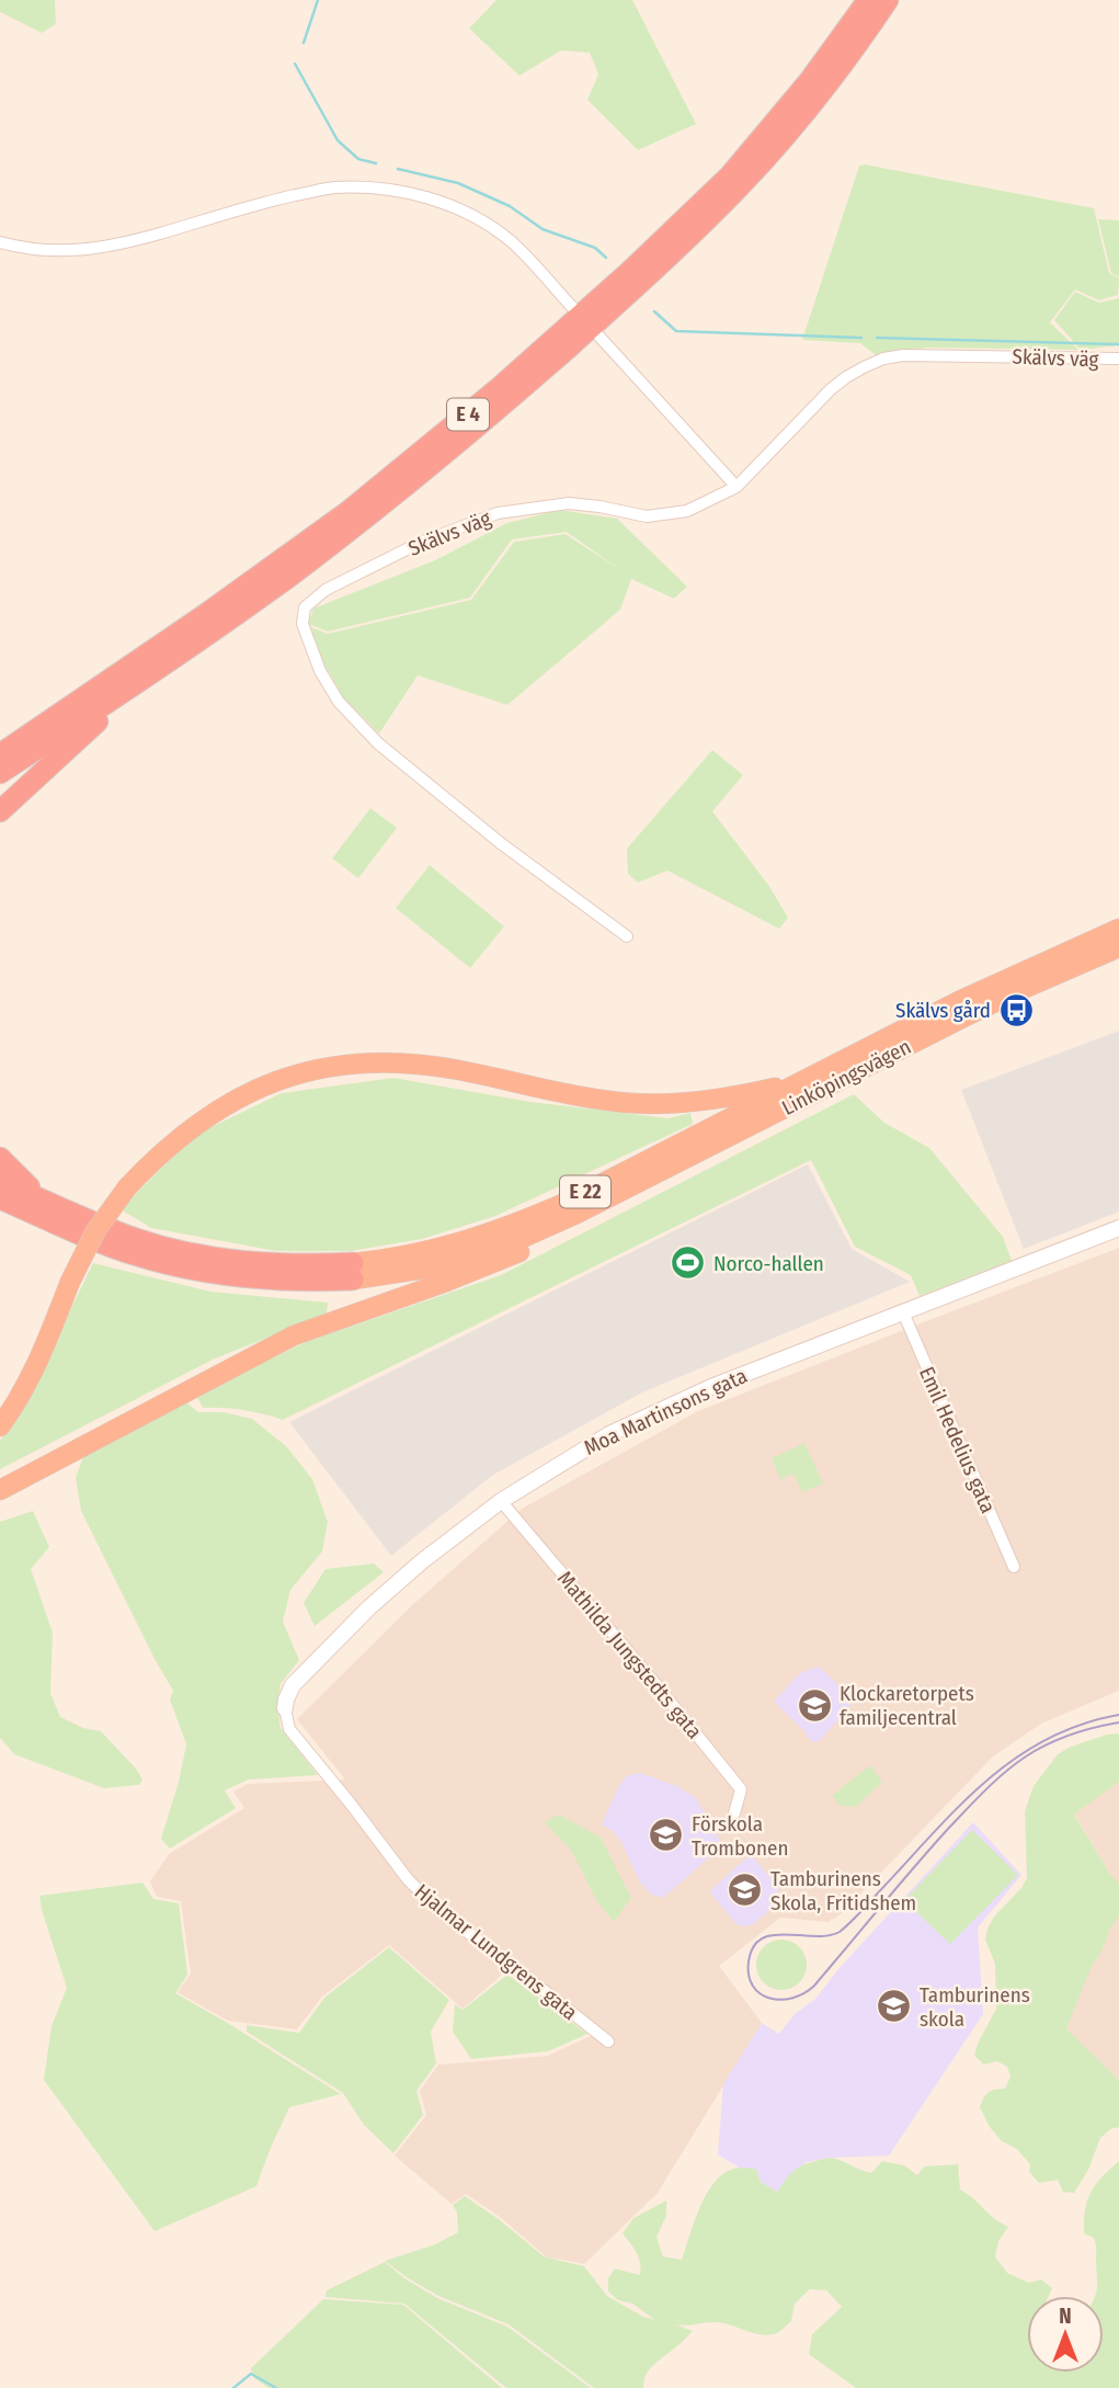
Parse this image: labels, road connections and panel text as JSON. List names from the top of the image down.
{
  "streets": {
    "highway": ["E 4", "Linköpingsvägen", "E 22"],
    "street": [
      "Skälvs väg",
      "Moa Martinsons gata",
      "Emil Hedelius gata",
      "Mathilda Jungstedts gata",
      "Hjalmar Lundgrens gata"
    ]
  },
  "crossings": [
    ["Linköpingsvägen", "E 22"],
    ["Moa Martinsons gata", "Emil Hedelius gata"],
    ["Moa Martinsons gata", "Mathilda Jungstedts gata"],
    ["Moa Martinsons gata", "Hjalmar Lundgrens gata"]
  ],
  "places": {
    "bus stop": ["Skälvs gård"],
    "sports": ["Norco-hallen"],
    "school or university": [
      "Klockaretorpets familjecentral",
      "Förskola Trombonen",
      "Tamburinens Skola, Fritidshem",
      "Tamburinens skola"
    ]
  },
  "north": "top"
}
